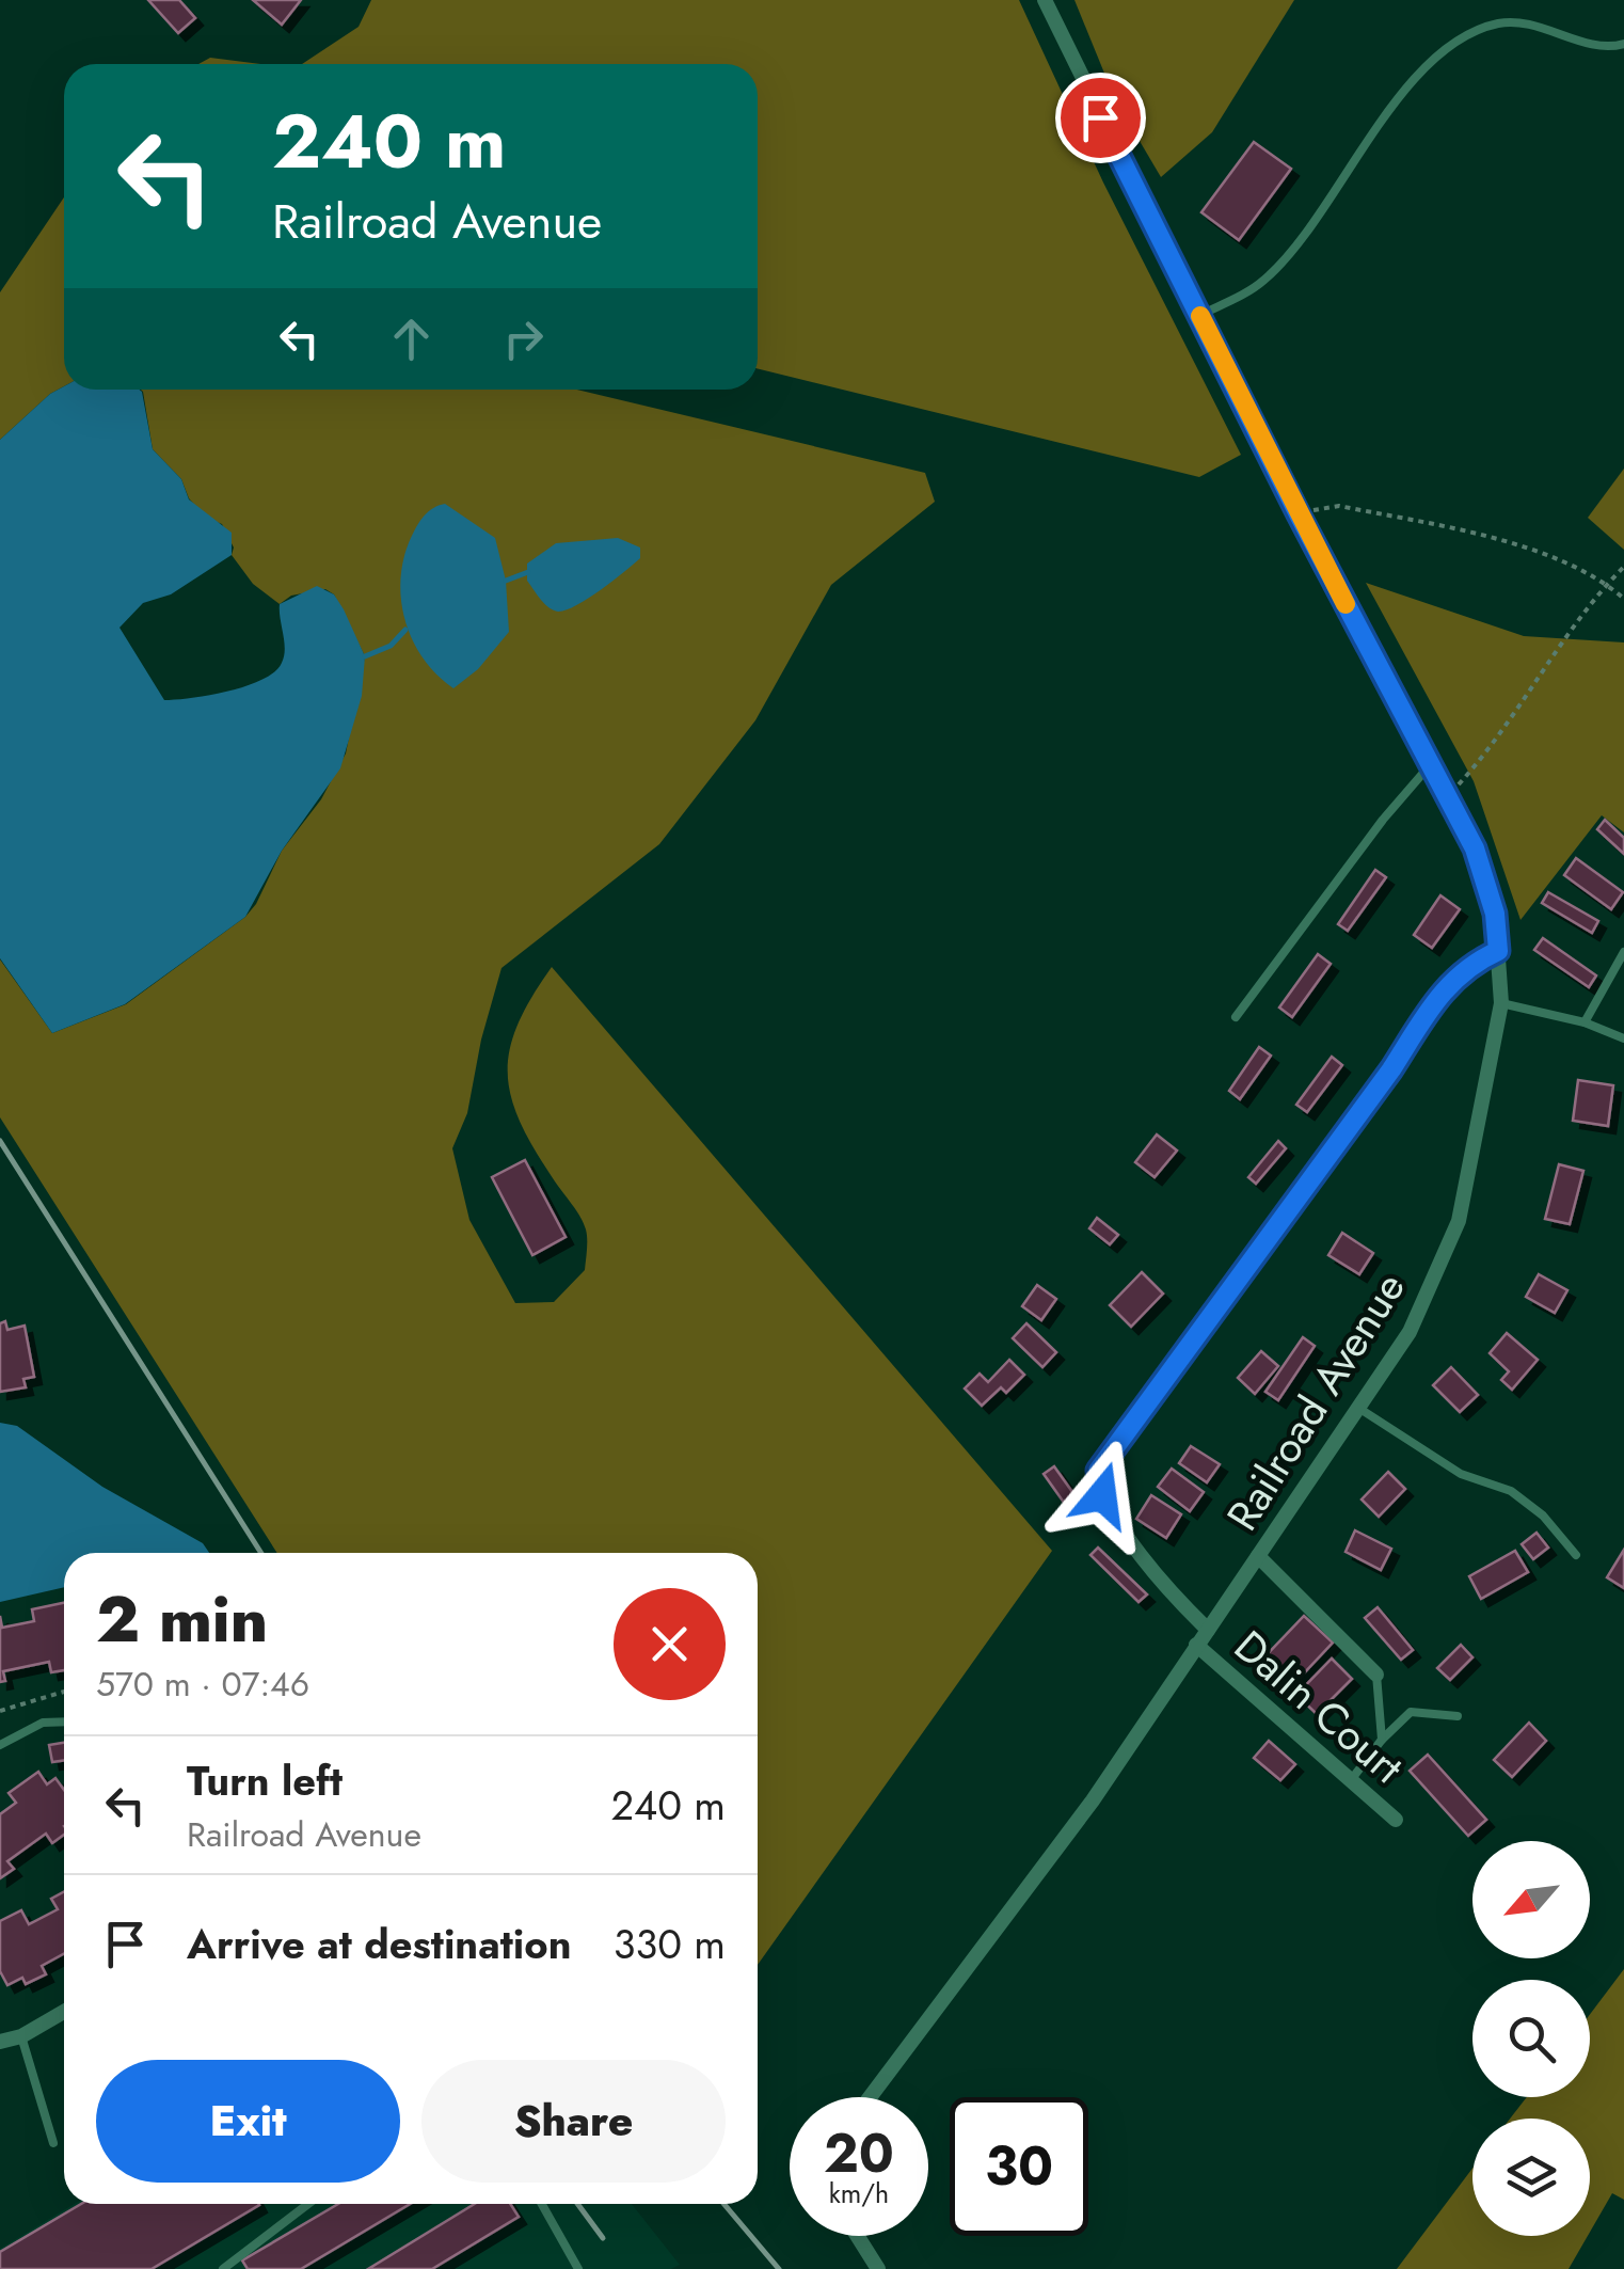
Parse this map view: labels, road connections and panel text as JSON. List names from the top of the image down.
{
  "streets": {
    "street": ["Railroad Avenue", "Dalin Court"]
  },
  "crossings": [
    ["Railroad Avenue", "Dalin Court"]
  ],
  "north": "bottom left",
  "page": {
    "turn": ["240 m", "Railroad Avenue"],
    "heading": ["2 min", "570 m · 07:46"],
    "list": [
      {
        "name": "Turn left",
        "note": "Railroad Avenue",
        "value": "240 m"
      },
      {
        "name": "Arrive at destination",
        "value": "330 m"
      }
    ],
    "buttons": ["Exit", "Share"],
    "speed": "20 km/h",
    "limit": "30"
  }
}
